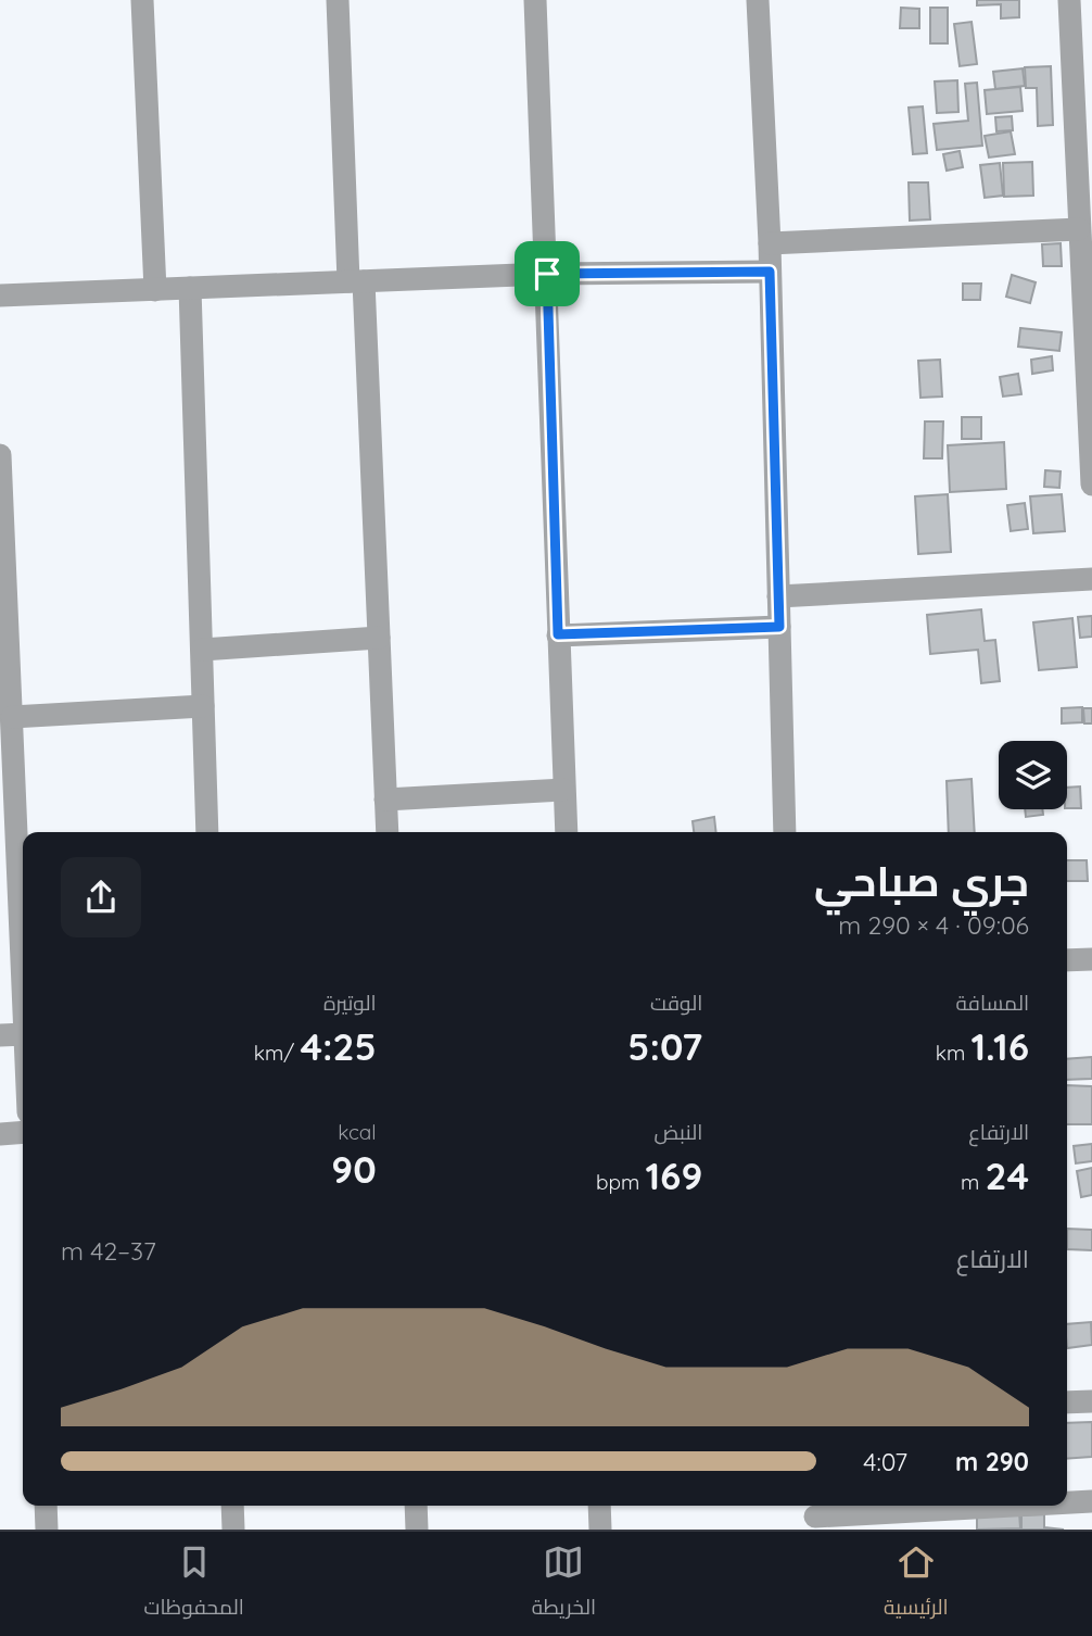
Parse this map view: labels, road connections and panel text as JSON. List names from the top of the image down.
{
  "page": {
    "heading": ["جري صباحي", "09:06 · 4 × 290 m"],
    "stats": [
      ["المسافة", "1.16 km"],
      ["الوقت", "5:07"],
      ["الوتيرة", "4:25 /km"],
      ["الارتفاع", "24 m"],
      ["النبض", "169 bpm"],
      ["kcal", "90"]
    ],
    "chart": ["الارتفاع", "37–42 m"],
    "list": [
      {
        "name": "290 m",
        "note": "4:07"
      }
    ],
    "tabs": ["الرئيسية", "الخريطة", "المحفوظات"]
  }
}
